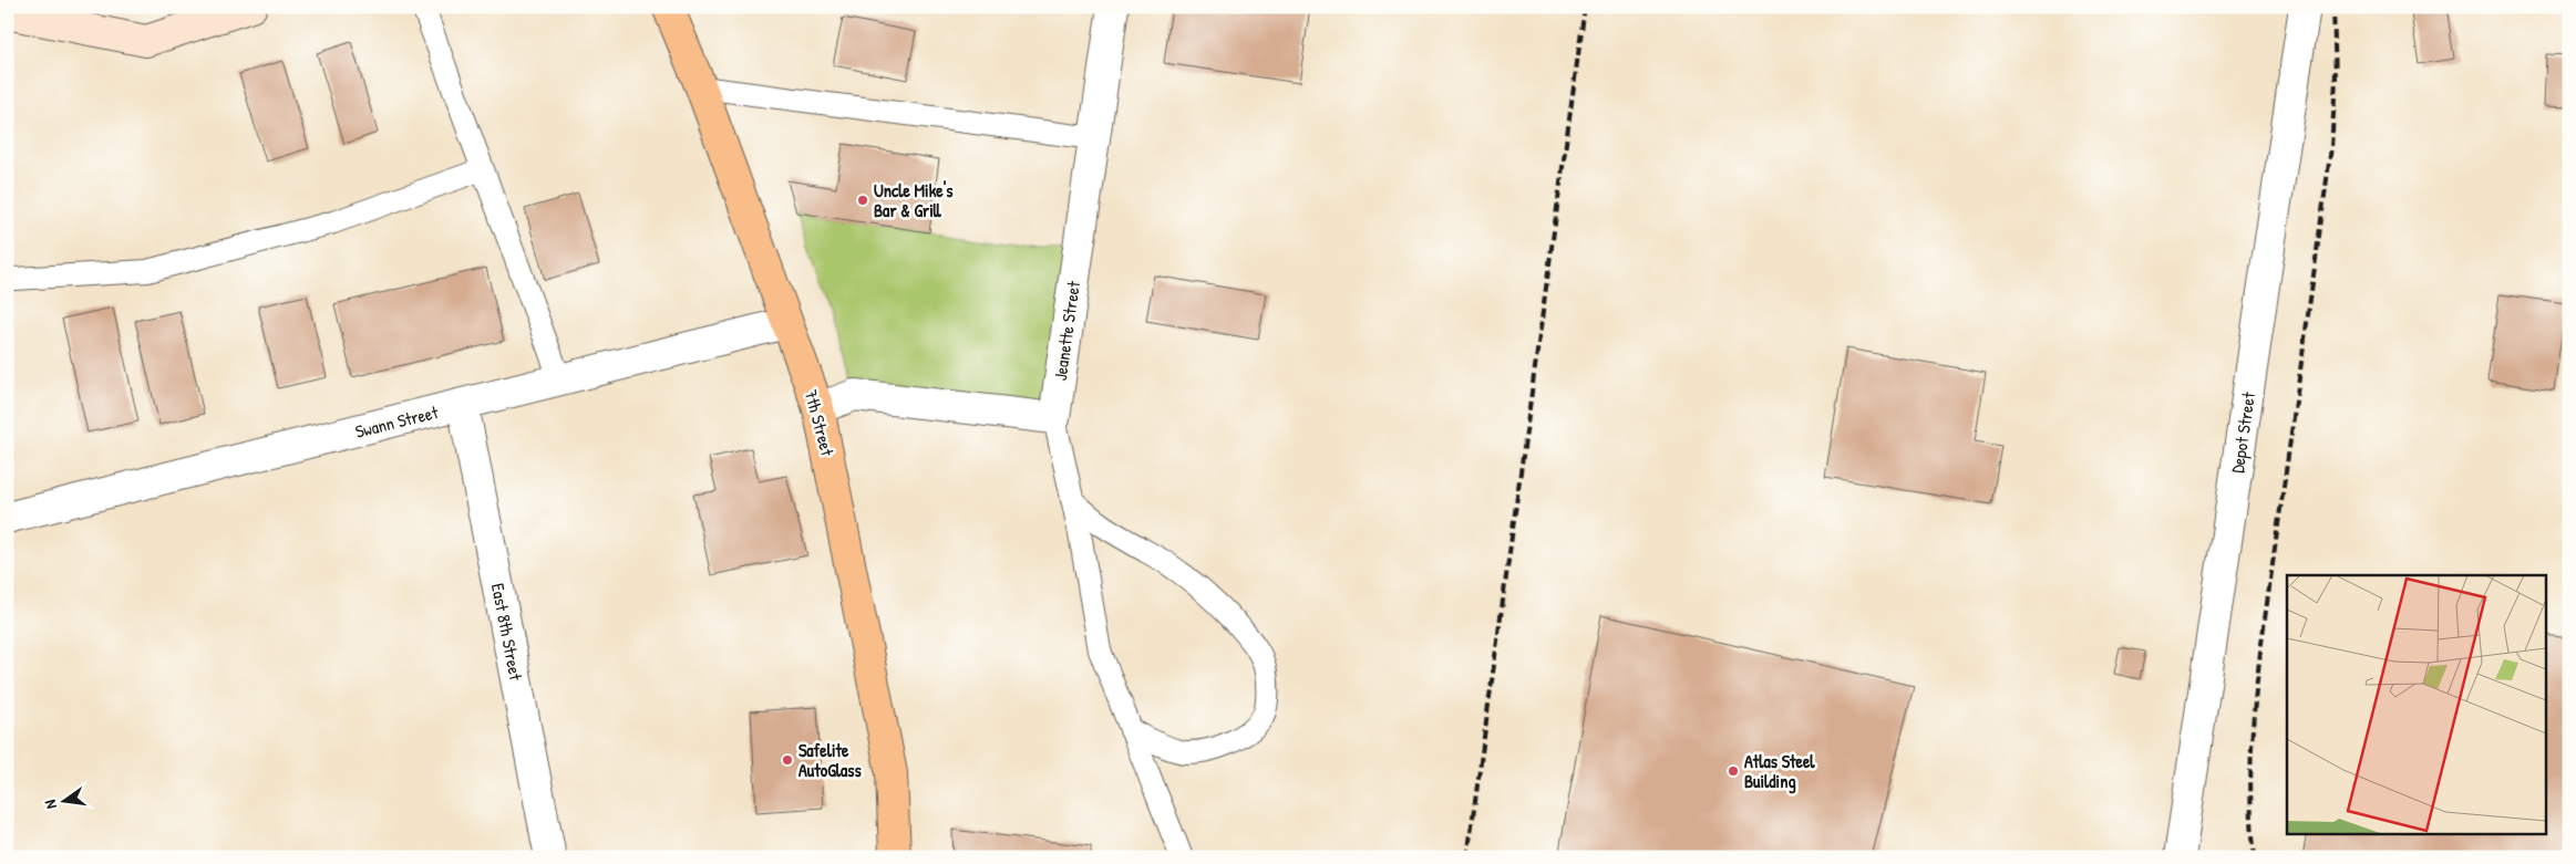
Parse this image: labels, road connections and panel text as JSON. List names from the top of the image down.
{
  "streets": {
    "main road": ["7th Street"],
    "street": [
      "Jeanette Street",
      "Swann Street",
      "Depot Street",
      "East 8th Street"
    ]
  },
  "crossings": [
    ["Swann Street", "7th Street"],
    ["Swann Street", "East 8th Street"]
  ],
  "places": ["Uncle Mike's Bar & Grill", "Safelite AutoGlass", "Atlas Steel Building"],
  "north": "left"
}
